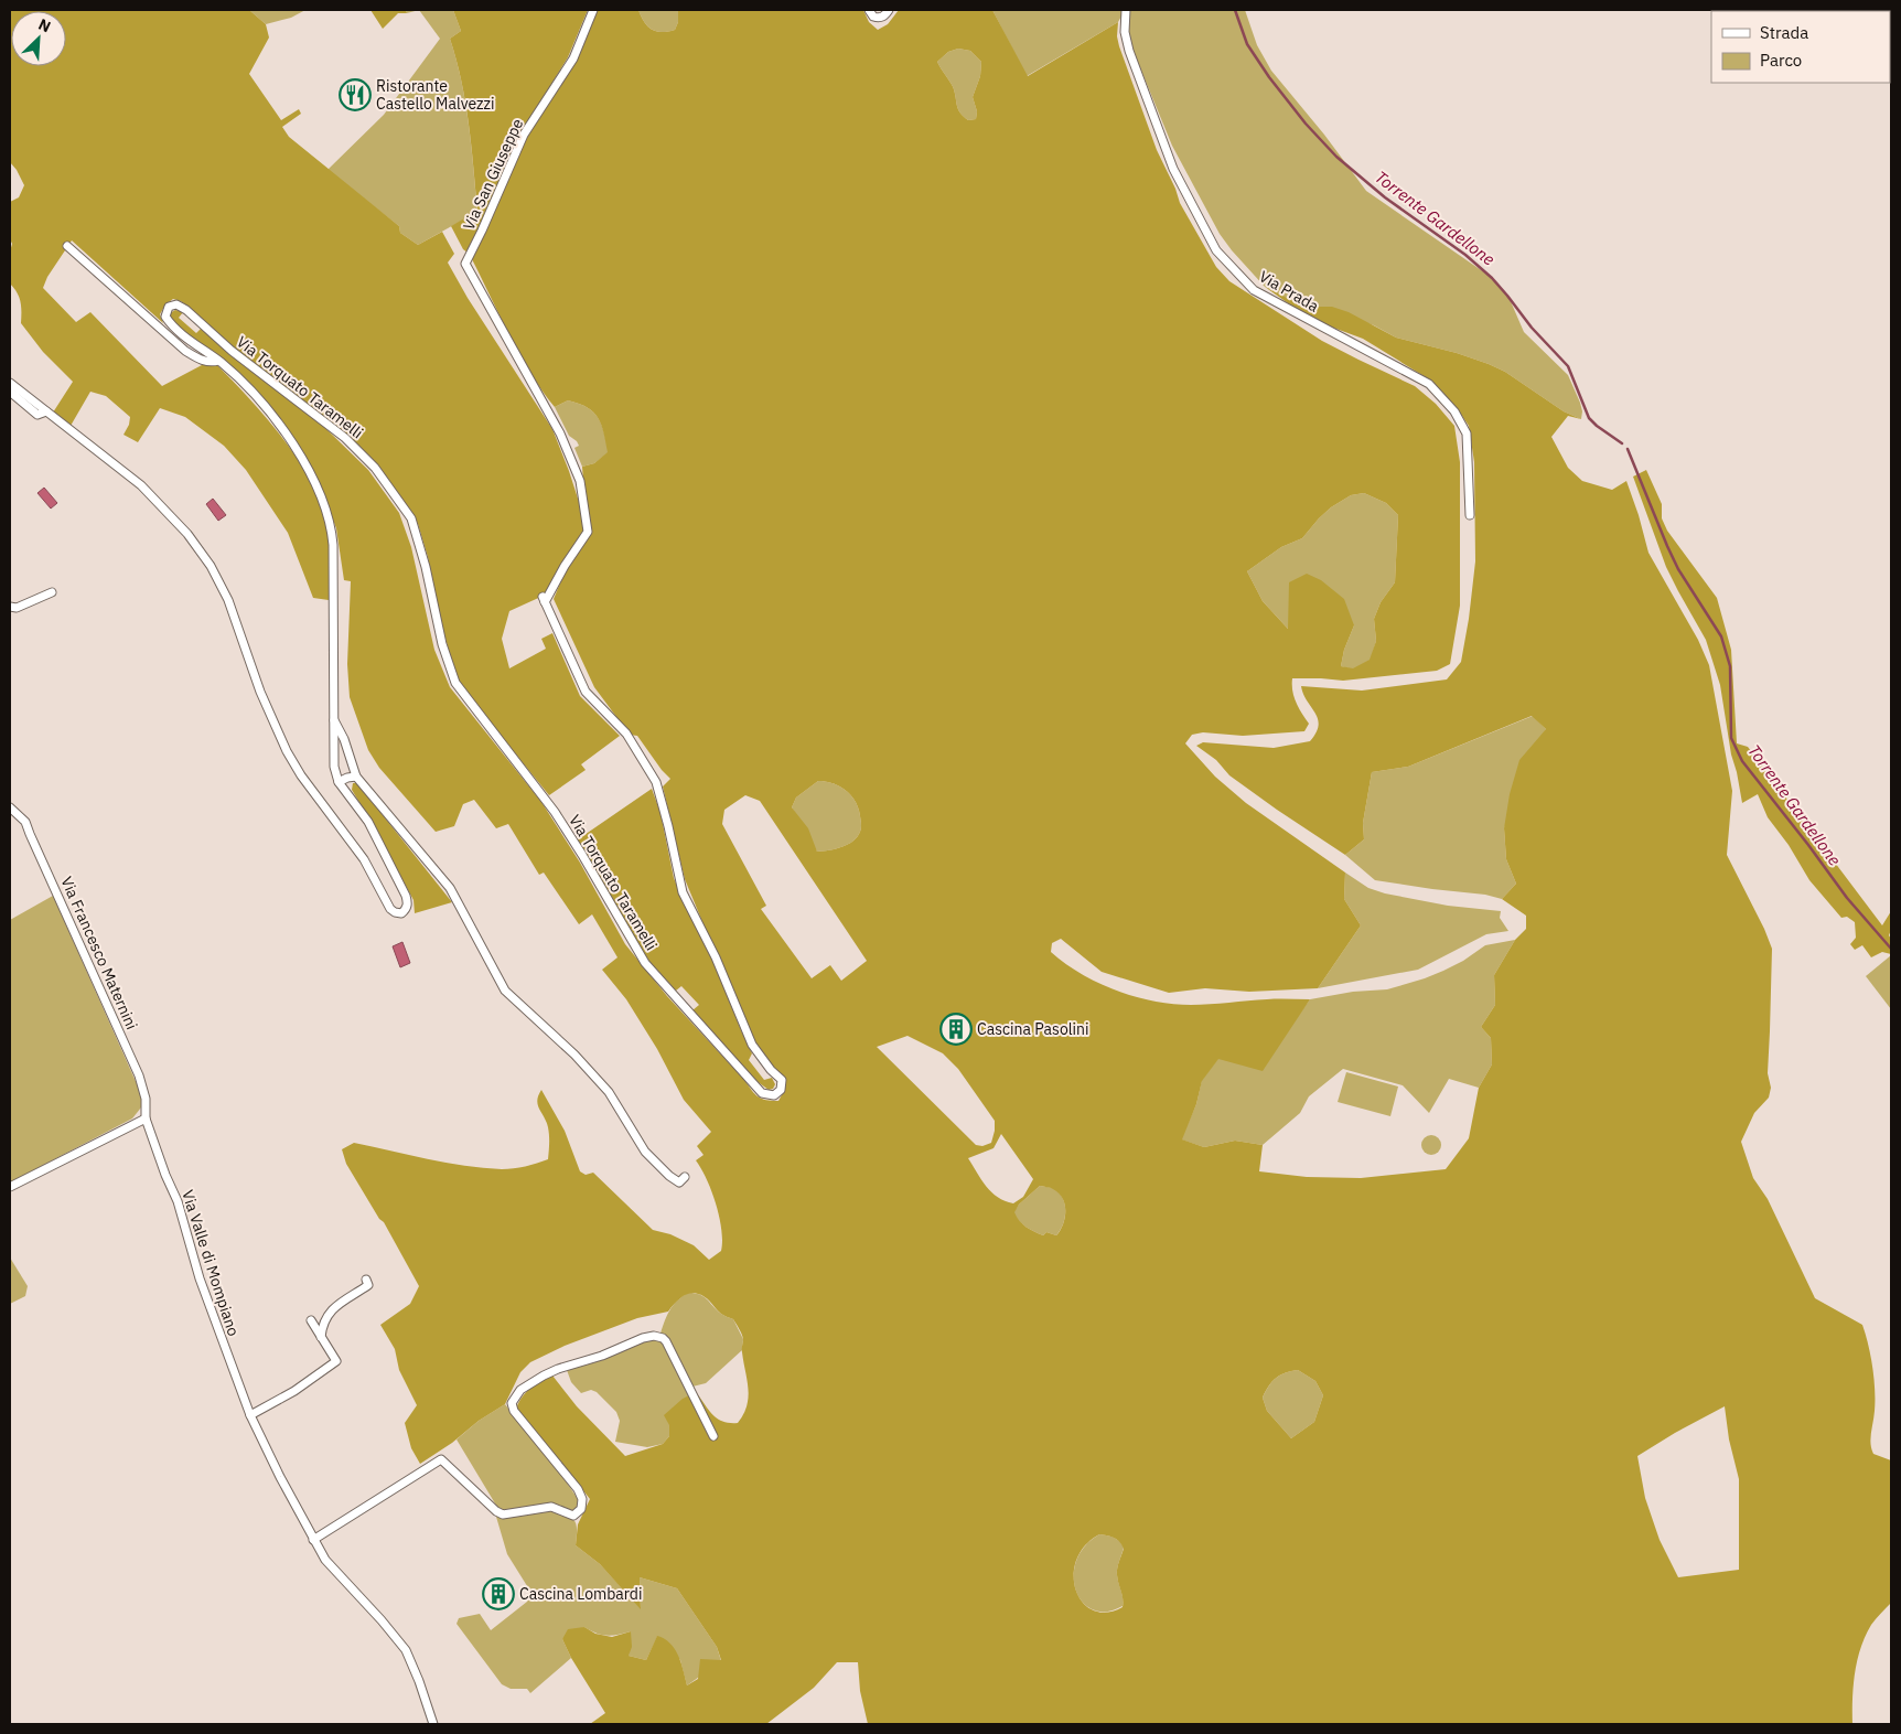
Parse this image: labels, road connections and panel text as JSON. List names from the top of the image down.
{
  "streets": {
    "street": [
      "Via San Giuseppe",
      "Via Prada",
      "Via Torquato Taramelli",
      "Via Francesco Maternini",
      "Via Valle di Mompiano"
    ]
  },
  "crossings": [
    ["Via San Giuseppe", "Via Torquato Taramelli"],
    ["Via Francesco Maternini", "Via Valle di Mompiano"]
  ],
  "water": ["Torrente Gardellone"],
  "places": {
    "restaurant": ["Ristorante Castello Malvezzi"],
    "building": ["Cascina Pasolini", "Cascina Lombardi"]
  },
  "legend": ["Strada", "Parco"],
  "north": "top right"
}
